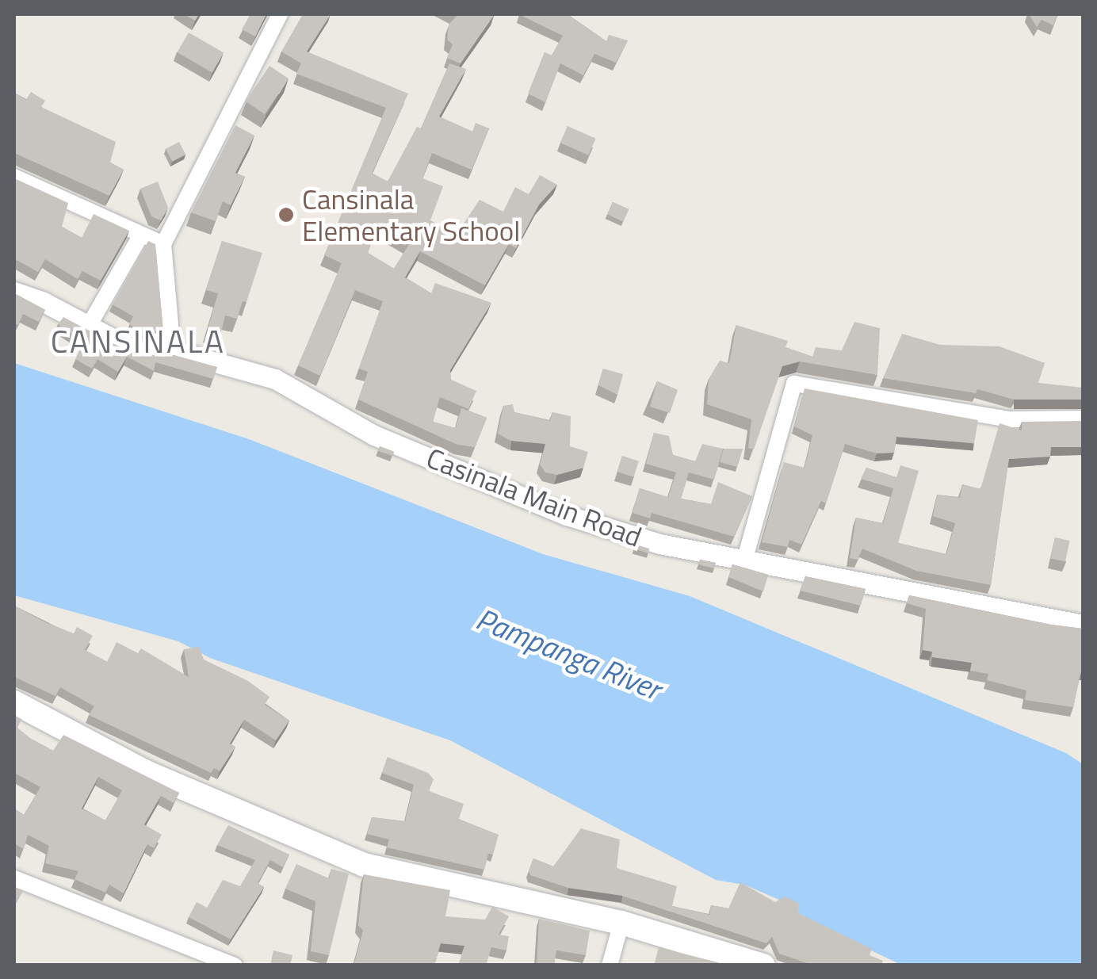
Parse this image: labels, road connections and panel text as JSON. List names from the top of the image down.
{
  "streets": {
    "street": ["Casinala Main Road"]
  },
  "districts": ["CANSINALA"],
  "water": ["Pampanga River"],
  "places": ["Cansinala Elementary School"]
}
